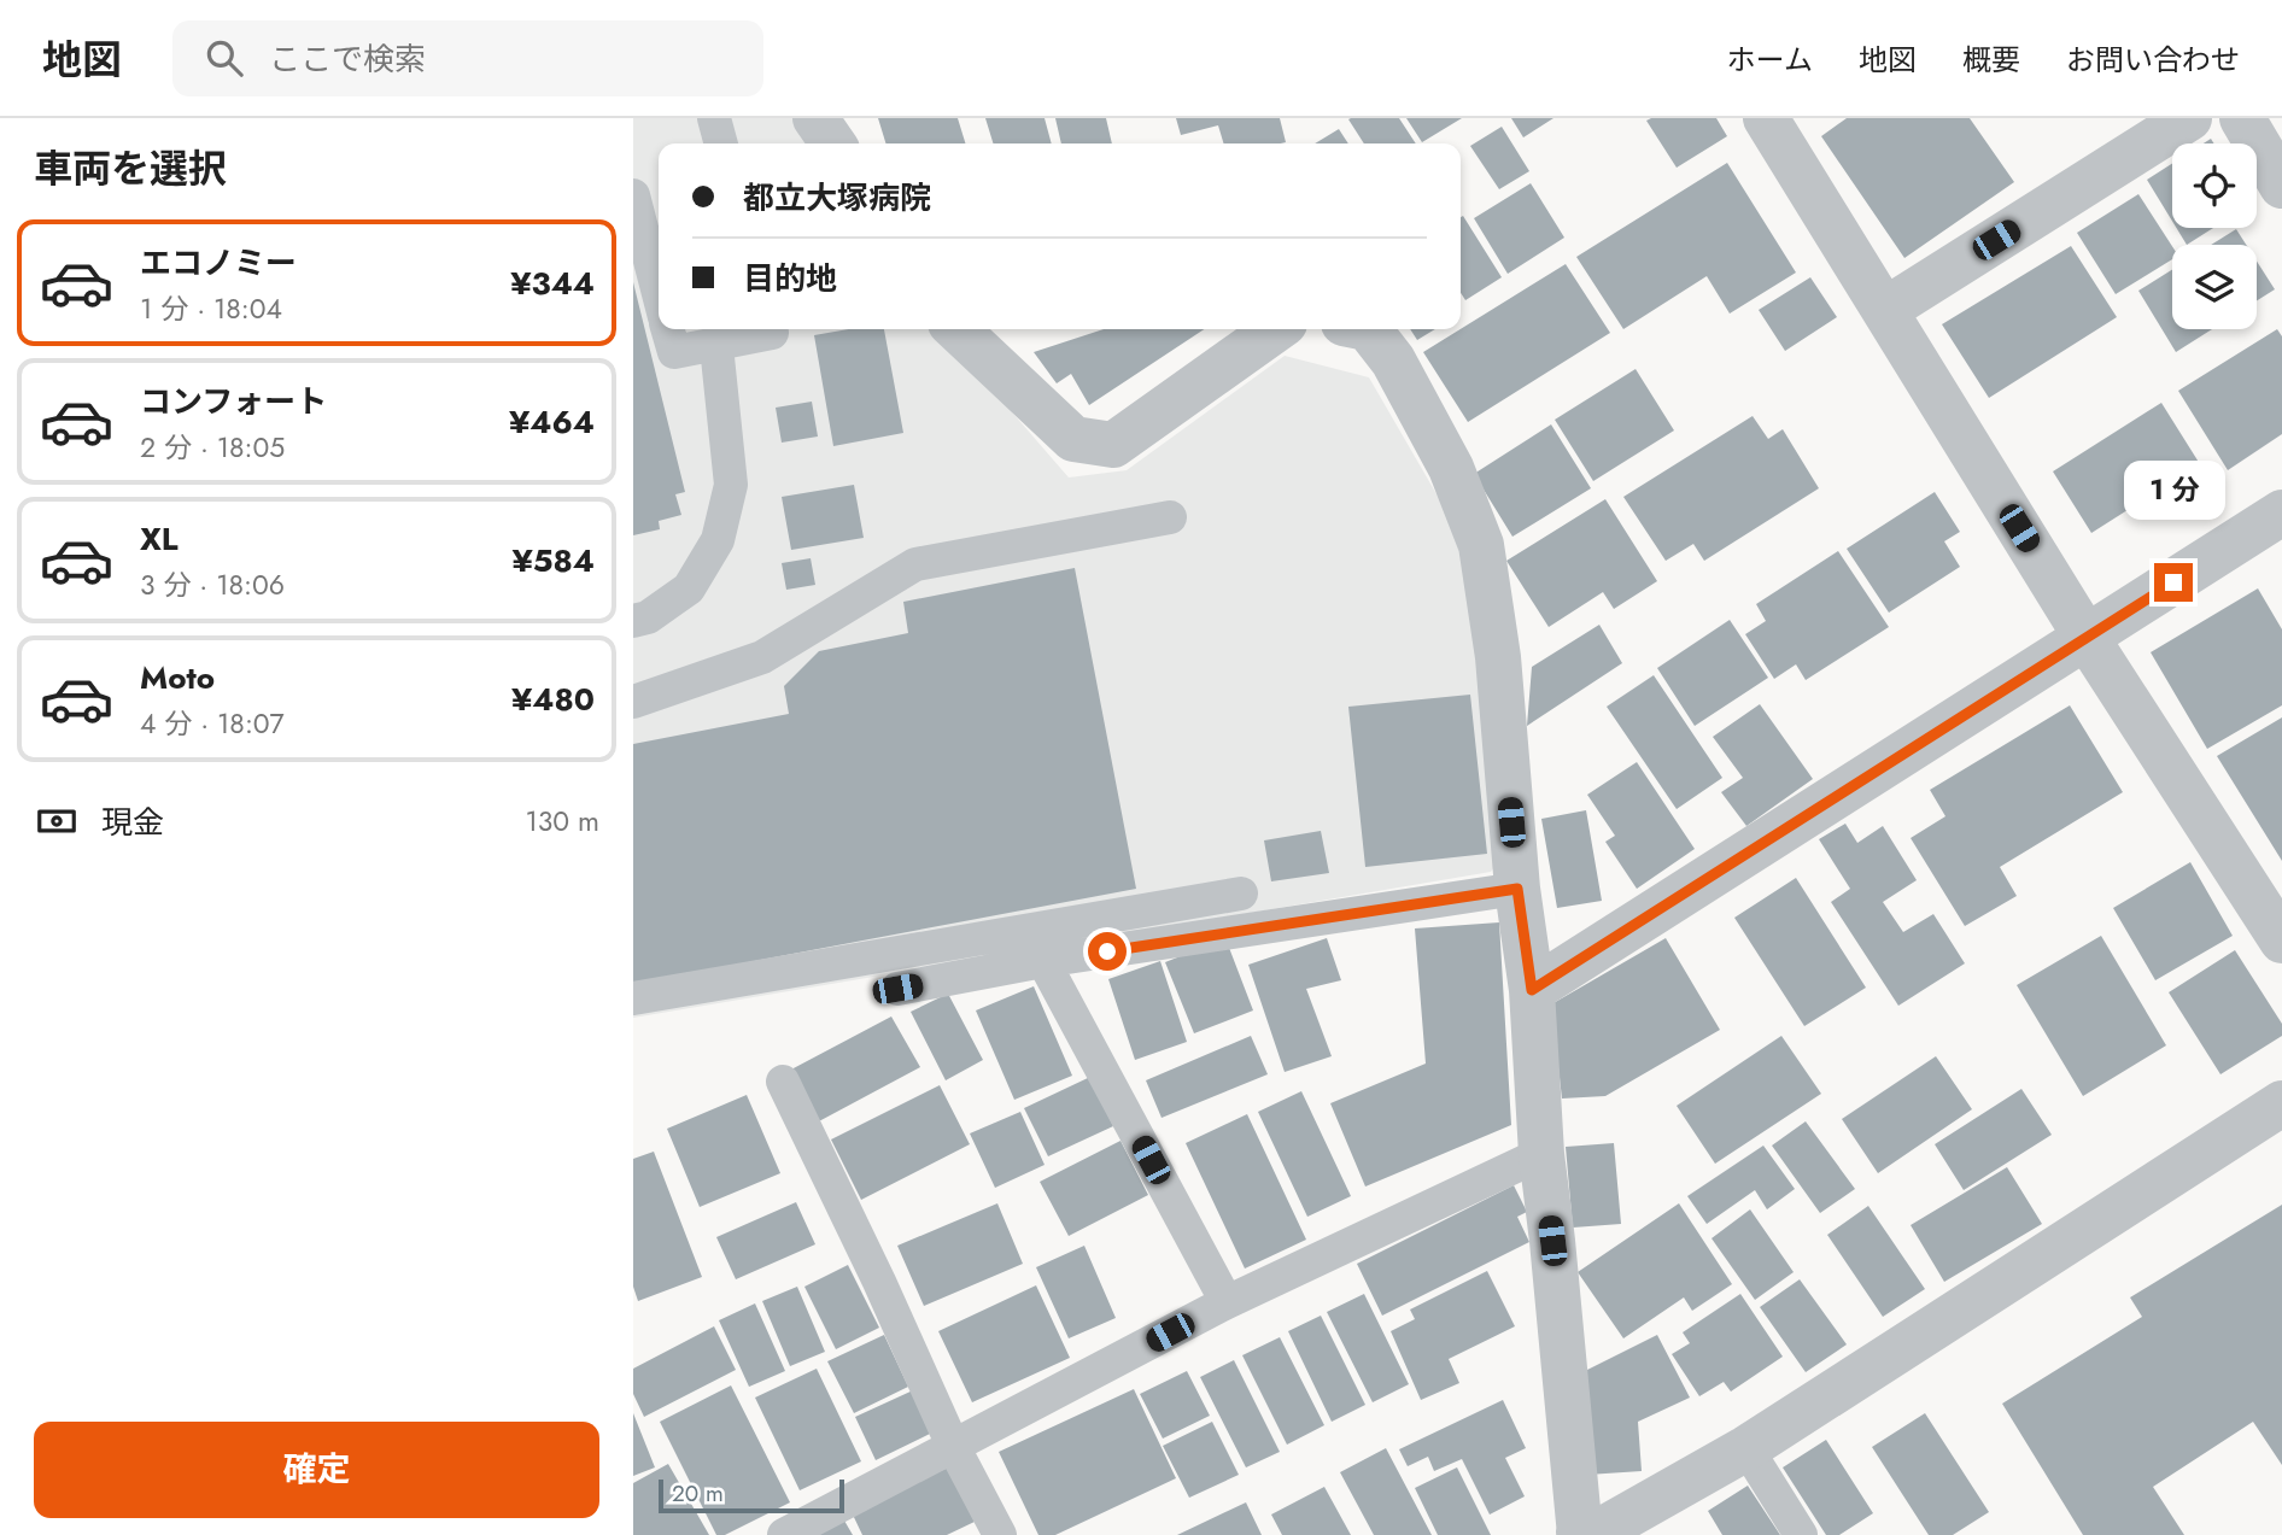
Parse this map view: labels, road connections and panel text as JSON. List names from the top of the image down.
{
  "scale_bar": "20 m",
  "page": {
    "header": "地図",
    "search": "ここで検索",
    "nav": [
      "ホーム",
      "地図",
      "概要",
      "お問い合わせ"
    ],
    "heading": "車両を選択",
    "banner": ["都立大塚病院", "目的地"],
    "list": [
      {
        "name": "エコノミー",
        "note": "1 分 · 18:04",
        "value": "¥344"
      },
      {
        "name": "コンフォート",
        "note": "2 分 · 18:05",
        "value": "¥464"
      },
      {
        "name": "XL",
        "note": "3 分 · 18:06",
        "value": "¥584"
      },
      {
        "name": "Moto",
        "note": "4 分 · 18:07",
        "value": "¥480"
      }
    ],
    "bubble": "1 分",
    "pay": ["現金", "130 m"],
    "buttons": "確定",
    "scale": "20 m"
  }
}
